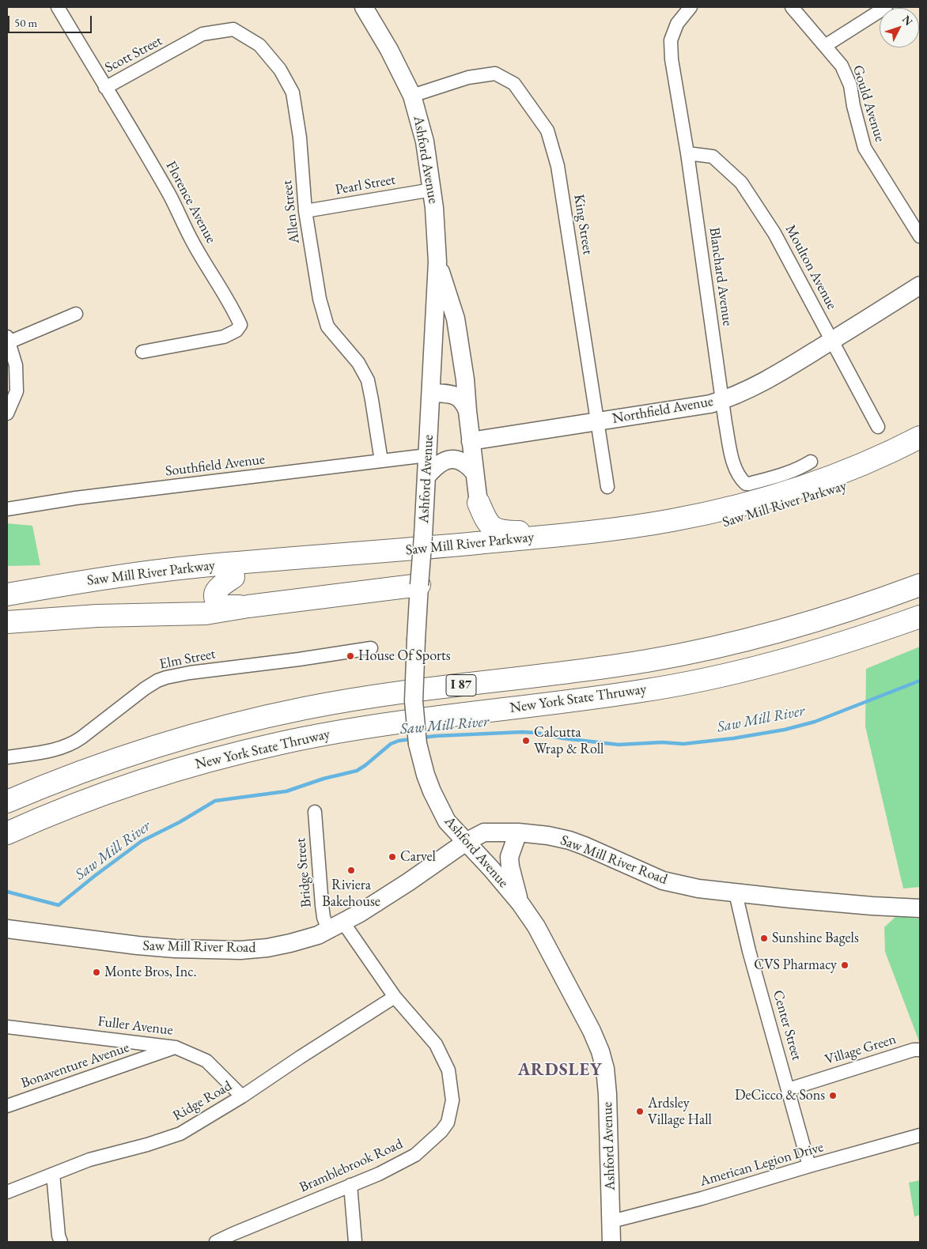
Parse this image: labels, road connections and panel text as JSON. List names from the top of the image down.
{
  "streets": {
    "highway": ["Saw Mill River Parkway", "I 87", "New York State Thruway"],
    "main road": ["Ashford Avenue", "Northfield Avenue", "Saw Mill River Road"],
    "street": [
      "Scott Street",
      "Gould Avenue",
      "Pearl Street",
      "Florence Avenue",
      "Allen Street",
      "King Street",
      "Moulton Avenue",
      "Blanchard Avenue",
      "Southfield Avenue",
      "Elm Street",
      "Bridge Street",
      "Center Street",
      "Fuller Avenue",
      "Village Green",
      "Bonaventure Avenue",
      "Ridge Road",
      "American Legion Drive",
      "Bramblebrook Road"
    ]
  },
  "crossings": [
    ["Scott Street", "Florence Avenue"],
    ["Scott Street", "Allen Street"],
    ["Ashford Avenue", "Pearl Street"],
    ["Ashford Avenue", "King Street"],
    ["Ashford Avenue", "Southfield Avenue"],
    ["Ashford Avenue", "Saw Mill River Parkway"],
    ["Ashford Avenue", "Saw Mill River Road"],
    ["Ashford Avenue", "American Legion Drive"],
    ["Pearl Street", "Allen Street"],
    ["Allen Street", "Southfield Avenue"],
    ["King Street", "Northfield Avenue"],
    ["Moulton Avenue", "Blanchard Avenue"],
    ["Moulton Avenue", "Northfield Avenue"],
    ["Blanchard Avenue", "Northfield Avenue"],
    ["Saw Mill River Road", "Bridge Street"],
    ["Saw Mill River Road", "Center Street"],
    ["Saw Mill River Road", "Bramblebrook Road"],
    ["Bridge Street", "Bramblebrook Road"],
    ["Center Street", "Village Green"],
    ["Center Street", "American Legion Drive"],
    ["Fuller Avenue", "Bonaventure Avenue"],
    ["Fuller Avenue", "Ridge Road"],
    ["Ridge Road", "Bramblebrook Road"]
  ],
  "districts": ["ARDSLEY"],
  "water": ["Saw Mill River"],
  "places": [
    "House Of Sports",
    "Calcutta Wrap & Roll",
    "Carvel",
    "Riviera Bakehouse",
    "Sunshine Bagels",
    "CVS Pharmacy",
    "Monte Bros, Inc.",
    "DeCicco & Sons",
    "Ardsley Village Hall"
  ],
  "scale_bar": "50 m",
  "north": "top right"
}
